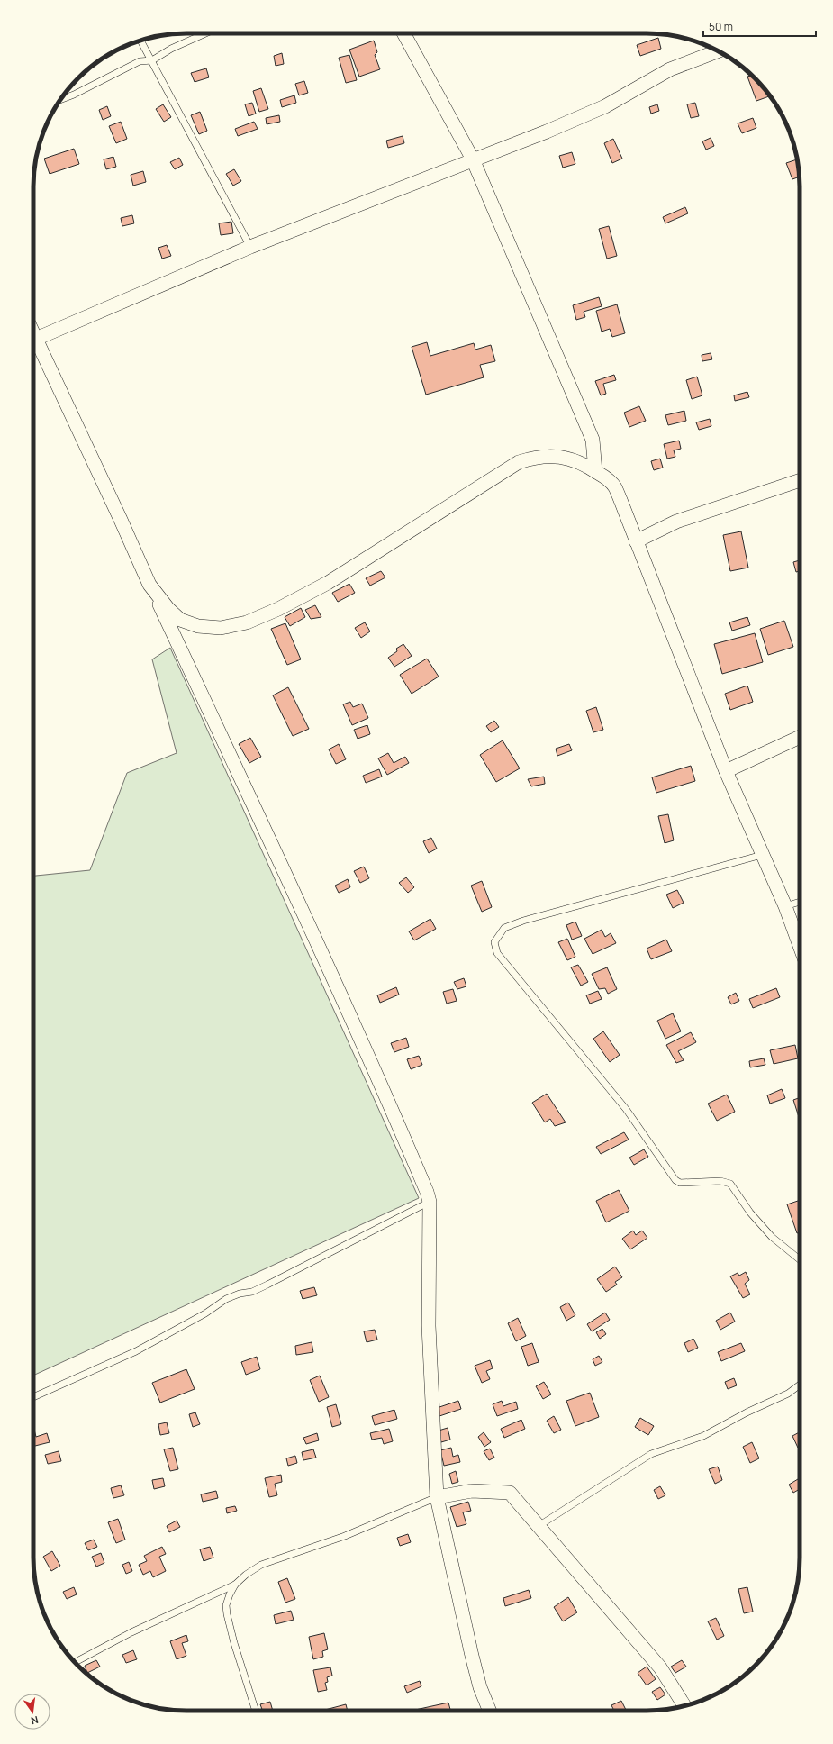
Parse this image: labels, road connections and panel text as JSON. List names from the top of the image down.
{
  "scale_bar": "50 m",
  "north": "bottom"
}
